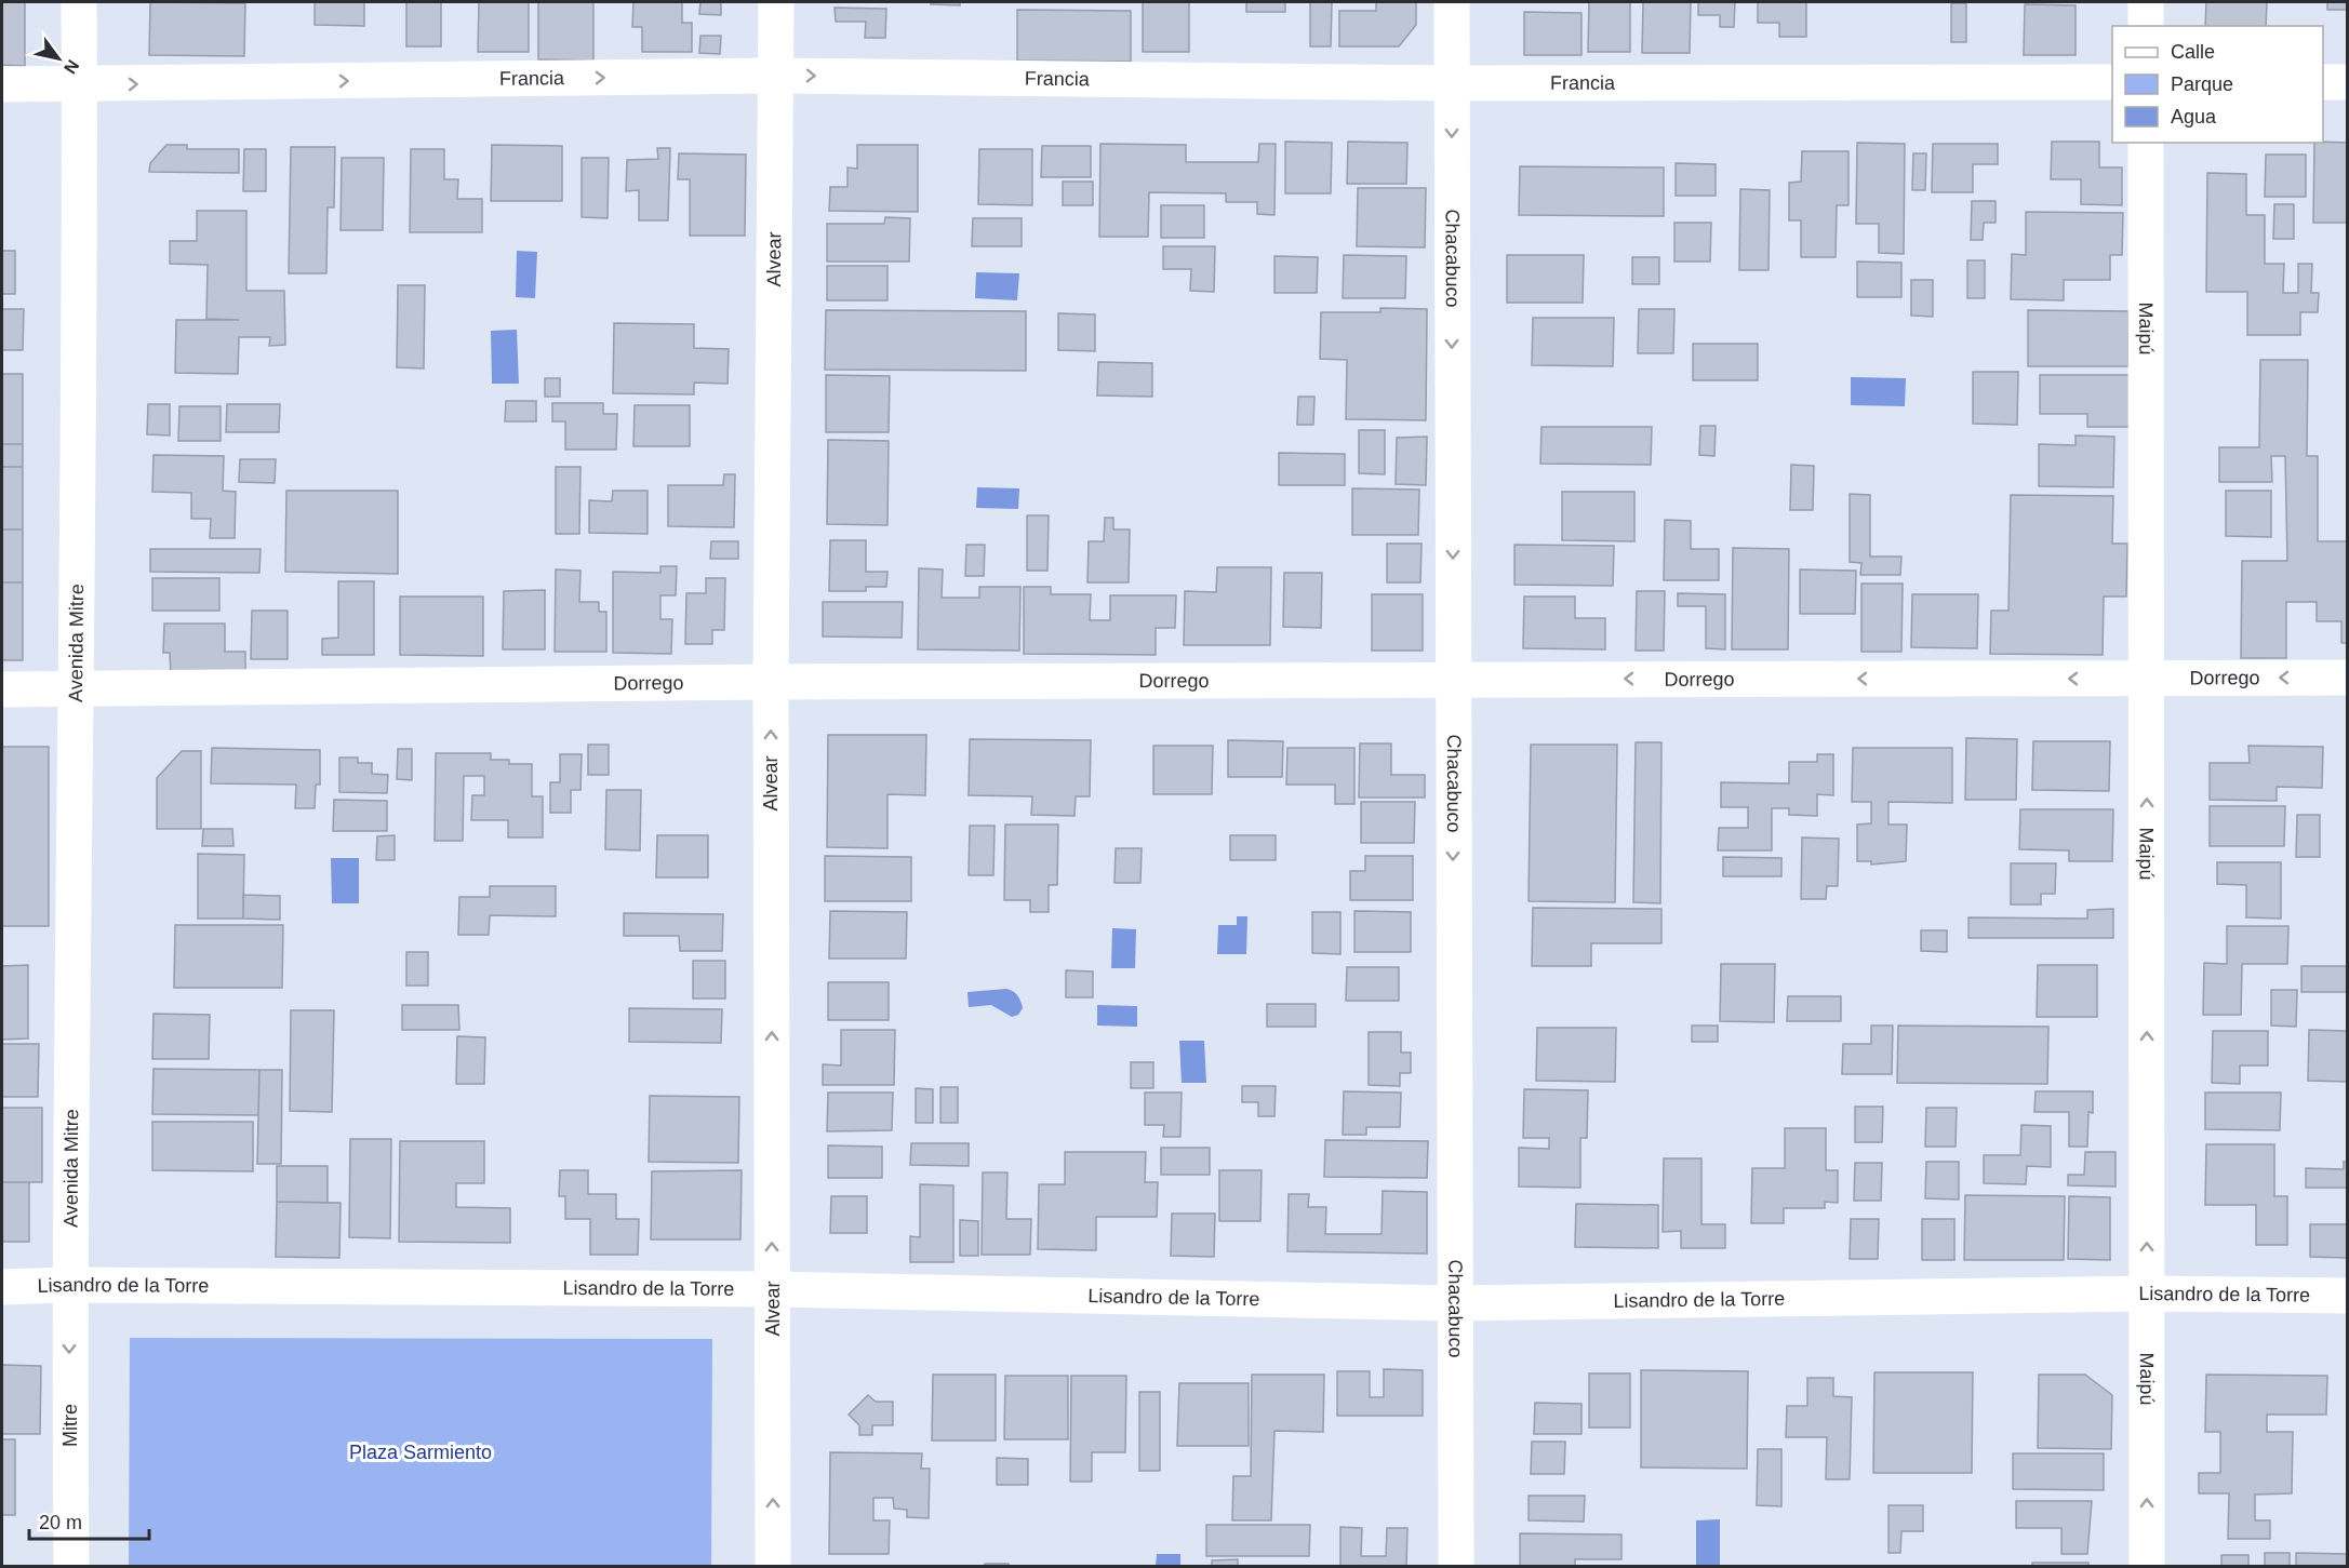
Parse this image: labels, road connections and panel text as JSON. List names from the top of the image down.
{
  "streets": {
    "street": [
      "Francia",
      "Alvear",
      "Chacabuco",
      "Maipú",
      "Avenida Mitre",
      "Dorrego",
      "Lisandro de la Torre",
      "Mitre"
    ]
  },
  "crossings": [
    ["Francia", "Alvear"],
    ["Francia", "Chacabuco"],
    ["Francia", "Avenida Mitre"],
    ["Alvear", "Dorrego"],
    ["Alvear", "Lisandro de la Torre"],
    ["Chacabuco", "Dorrego"],
    ["Chacabuco", "Lisandro de la Torre"],
    ["Maipú", "Dorrego"],
    ["Maipú", "Lisandro de la Torre"],
    ["Avenida Mitre", "Dorrego"],
    ["Avenida Mitre", "Lisandro de la Torre"],
    ["Avenida Mitre", "Mitre"],
    ["Lisandro de la Torre", "Mitre"]
  ],
  "one_way": [
    "Francia",
    "Alvear",
    "Chacabuco",
    "Maipú",
    "Dorrego",
    "Mitre"
  ],
  "parks": ["Plaza Sarmiento"],
  "legend": ["Calle", "Parque", "Agua"],
  "scale_bar": "20 m",
  "north": "bottom right"
}
